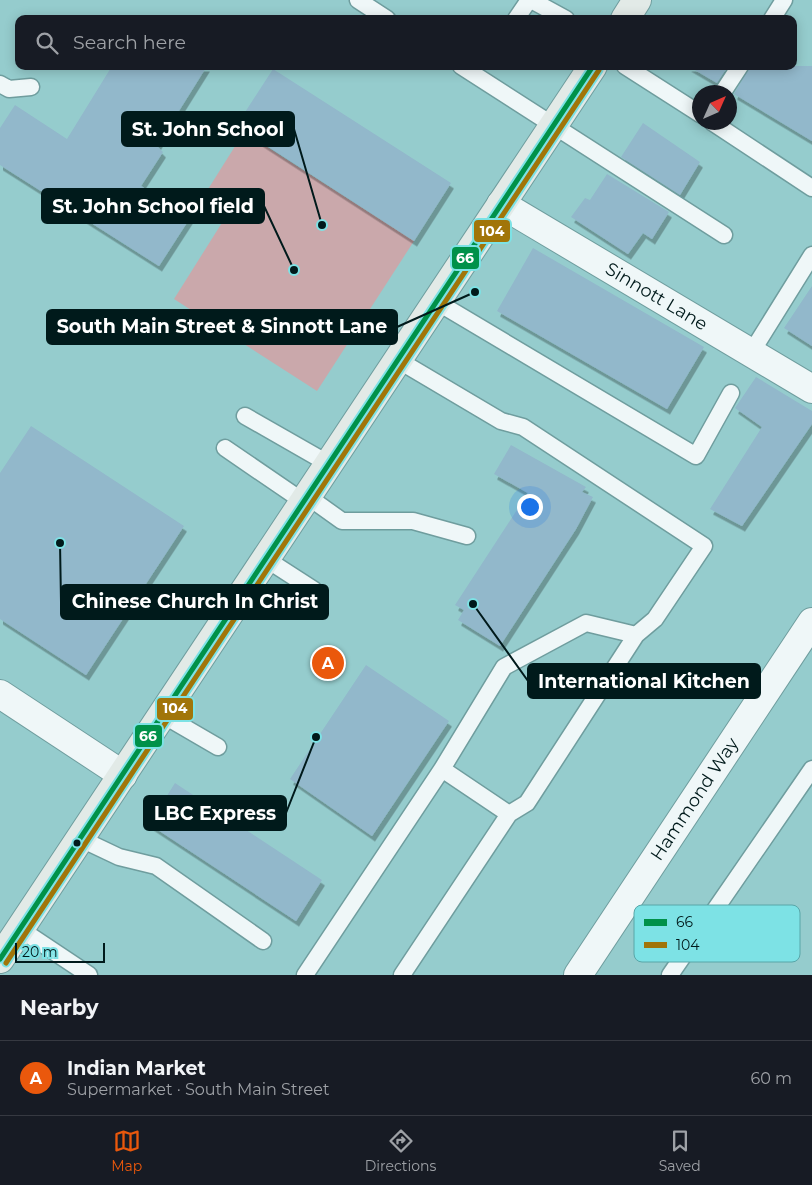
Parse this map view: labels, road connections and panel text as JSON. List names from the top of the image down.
{
  "streets": {
    "street": ["Sinnott Lane", "Hammond Way"]
  },
  "places": [
    "St. John School",
    "St. John School field",
    "South Main Street & Sinnott Lane",
    "Chinese Church In Christ",
    "International Kitchen",
    "LBC Express"
  ],
  "lines": ["transit line 66", "transit line 104"],
  "legend": ["66", "104"],
  "scale_bar": "20 m",
  "north": "top right",
  "page": {
    "search": "Search here",
    "pins": "A",
    "scale": "20 m",
    "heading": "Nearby",
    "list": [
      {
        "mark": "A",
        "name": "Indian Market",
        "note": "Supermarket · South Main Street",
        "value": "60 m"
      }
    ],
    "nav": ["Map", "Directions", "Saved"]
  }
}
